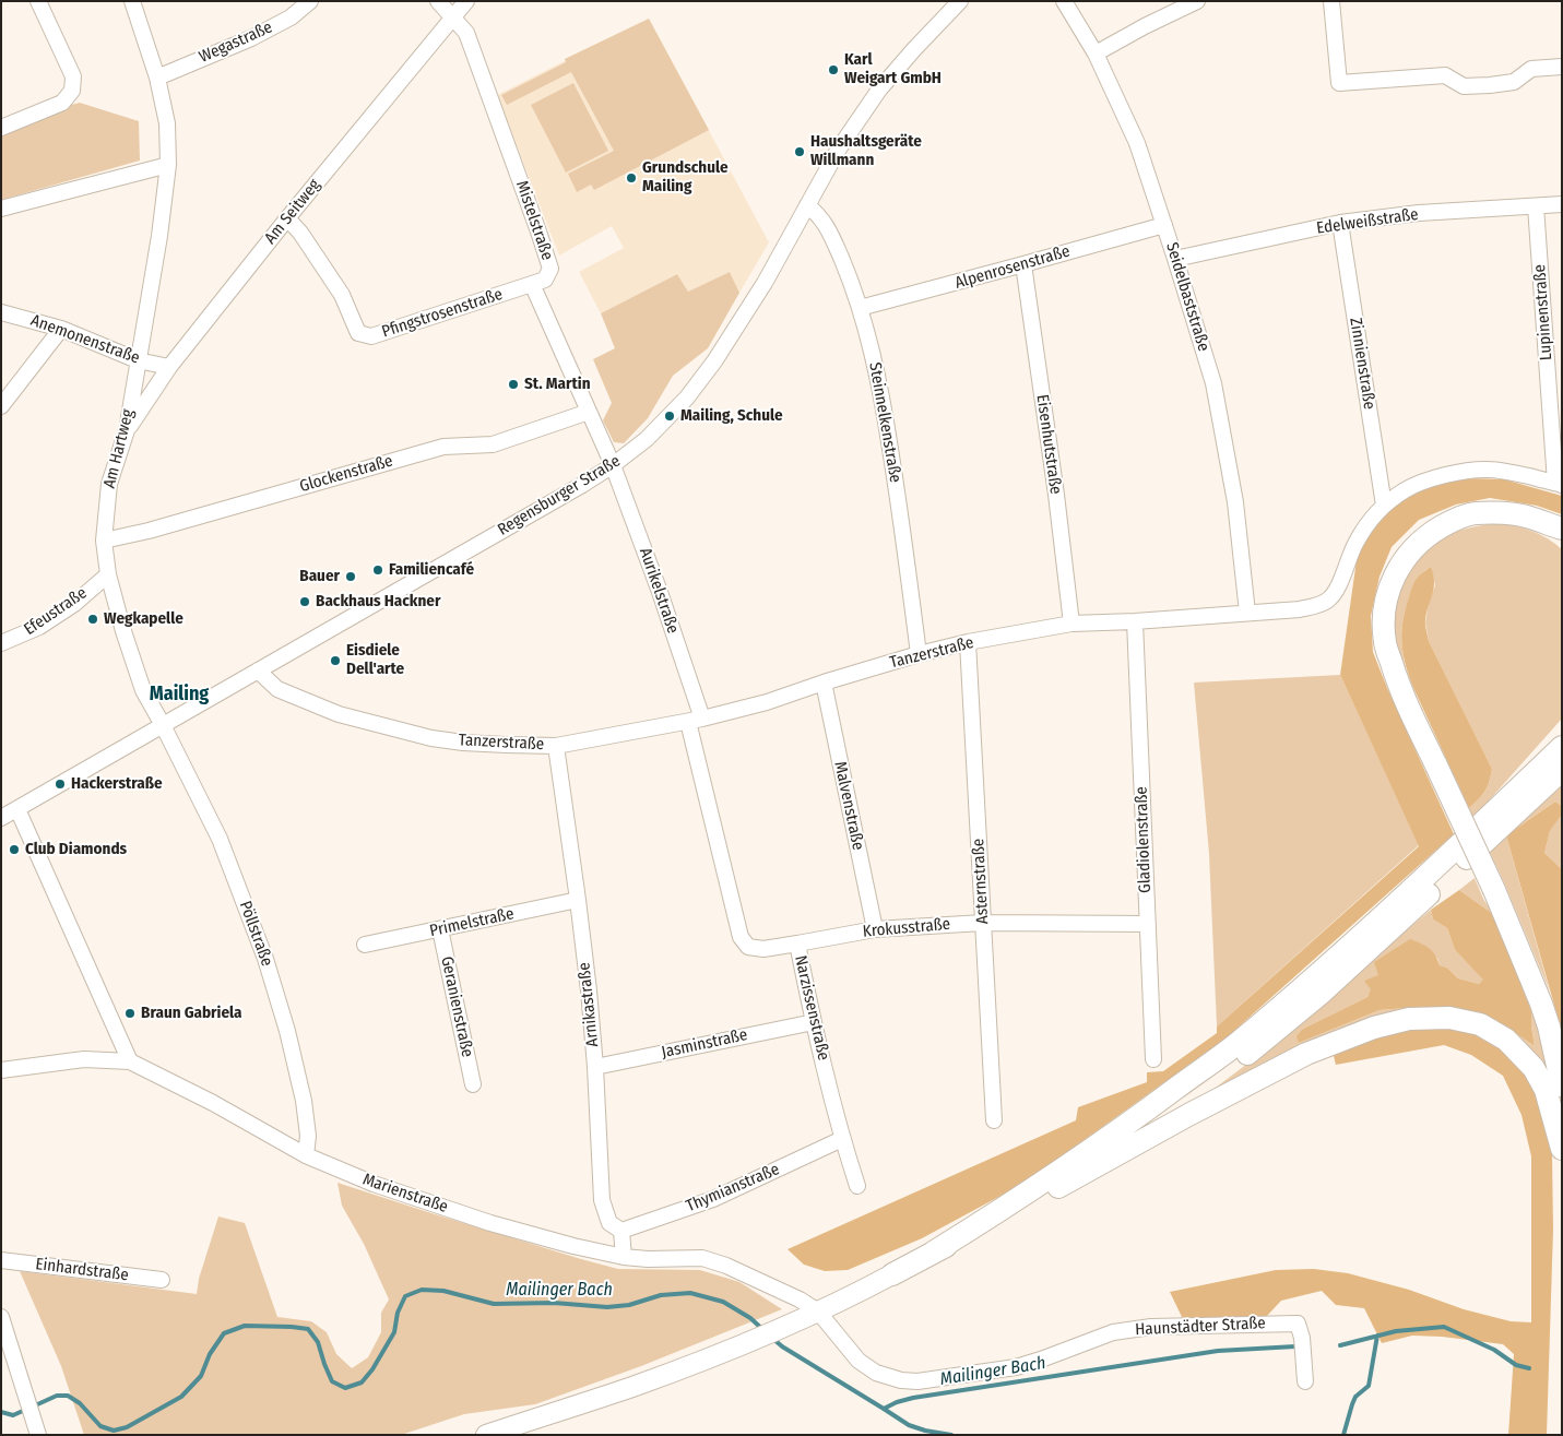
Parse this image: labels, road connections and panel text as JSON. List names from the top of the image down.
{
  "streets": {
    "street": [
      "Wegastraße",
      "Am Seitweg",
      "Mistelstraße",
      "Edelweißstraße",
      "Alpenrosenstraße",
      "Seidelbaststraße",
      "Lupinenstraße",
      "Pfingstrosenstraße",
      "Anemonenstraße",
      "Zinnienstraße",
      "Steinnelkenstraße",
      "Eisenhutstraße",
      "Am Hartweg",
      "Glockenstraße",
      "Regensburger Straße",
      "Aurikelstraße",
      "Efeustraße",
      "Tanzerstraße",
      "Malvenstraße",
      "Gladiolenstraße",
      "Asternstraße",
      "Primelstraße",
      "Krokusstraße",
      "Pöllstraße",
      "Arnikastraße",
      "Geranienstraße",
      "Narzissenstraße",
      "Jasminstraße",
      "Thymianstraße",
      "Marienstraße",
      "Einhardstraße",
      "Haunstädter Straße"
    ]
  },
  "crossings": [
    ["Wegastraße", "Am Hartweg"],
    ["Am Seitweg", "Mistelstraße"],
    ["Am Seitweg", "Pfingstrosenstraße"],
    ["Am Seitweg", "Anemonenstraße"],
    ["Am Seitweg", "Am Hartweg"],
    ["Mistelstraße", "Pfingstrosenstraße"],
    ["Mistelstraße", "Glockenstraße"],
    ["Mistelstraße", "Regensburger Straße"],
    ["Mistelstraße", "Aurikelstraße"],
    ["Edelweißstraße", "Seidelbaststraße"],
    ["Edelweißstraße", "Lupinenstraße"],
    ["Edelweißstraße", "Zinnienstraße"],
    ["Alpenrosenstraße", "Seidelbaststraße"],
    ["Alpenrosenstraße", "Steinnelkenstraße"],
    ["Alpenrosenstraße", "Eisenhutstraße"],
    ["Seidelbaststraße", "Tanzerstraße"],
    ["Lupinenstraße", "Tanzerstraße"],
    ["Anemonenstraße", "Am Hartweg"],
    ["Zinnienstraße", "Tanzerstraße"],
    ["Steinnelkenstraße", "Regensburger Straße"],
    ["Steinnelkenstraße", "Tanzerstraße"],
    ["Eisenhutstraße", "Tanzerstraße"],
    ["Am Hartweg", "Glockenstraße"],
    ["Am Hartweg", "Regensburger Straße"],
    ["Am Hartweg", "Efeustraße"],
    ["Am Hartweg", "Pöllstraße"],
    ["Regensburger Straße", "Aurikelstraße"],
    ["Regensburger Straße", "Tanzerstraße"],
    ["Regensburger Straße", "Pöllstraße"],
    ["Aurikelstraße", "Tanzerstraße"],
    ["Aurikelstraße", "Narzissenstraße"],
    ["Tanzerstraße", "Malvenstraße"],
    ["Tanzerstraße", "Gladiolenstraße"],
    ["Tanzerstraße", "Asternstraße"],
    ["Tanzerstraße", "Arnikastraße"],
    ["Tanzerstraße", "Narzissenstraße"],
    ["Malvenstraße", "Krokusstraße"],
    ["Gladiolenstraße", "Krokusstraße"],
    ["Asternstraße", "Krokusstraße"],
    ["Primelstraße", "Arnikastraße"],
    ["Primelstraße", "Geranienstraße"],
    ["Krokusstraße", "Narzissenstraße"],
    ["Pöllstraße", "Marienstraße"],
    ["Arnikastraße", "Jasminstraße"],
    ["Arnikastraße", "Thymianstraße"],
    ["Narzissenstraße", "Jasminstraße"],
    ["Narzissenstraße", "Thymianstraße"],
    ["Marienstraße", "Haunstädter Straße"]
  ],
  "districts": ["Mailing"],
  "water": ["Mailinger Bach"],
  "places": [
    "Karl Weigart GmbH",
    "Haushaltsgeräte Willmann",
    "Grundschule Mailing",
    "St. Martin",
    "Mailing, Schule",
    "Familiencafé",
    "Bauer",
    "Backhaus Hackner",
    "Wegkapelle",
    "Eisdiele Dell'arte",
    "Hackerstraße",
    "Club Diamonds",
    "Braun Gabriela"
  ]
}
